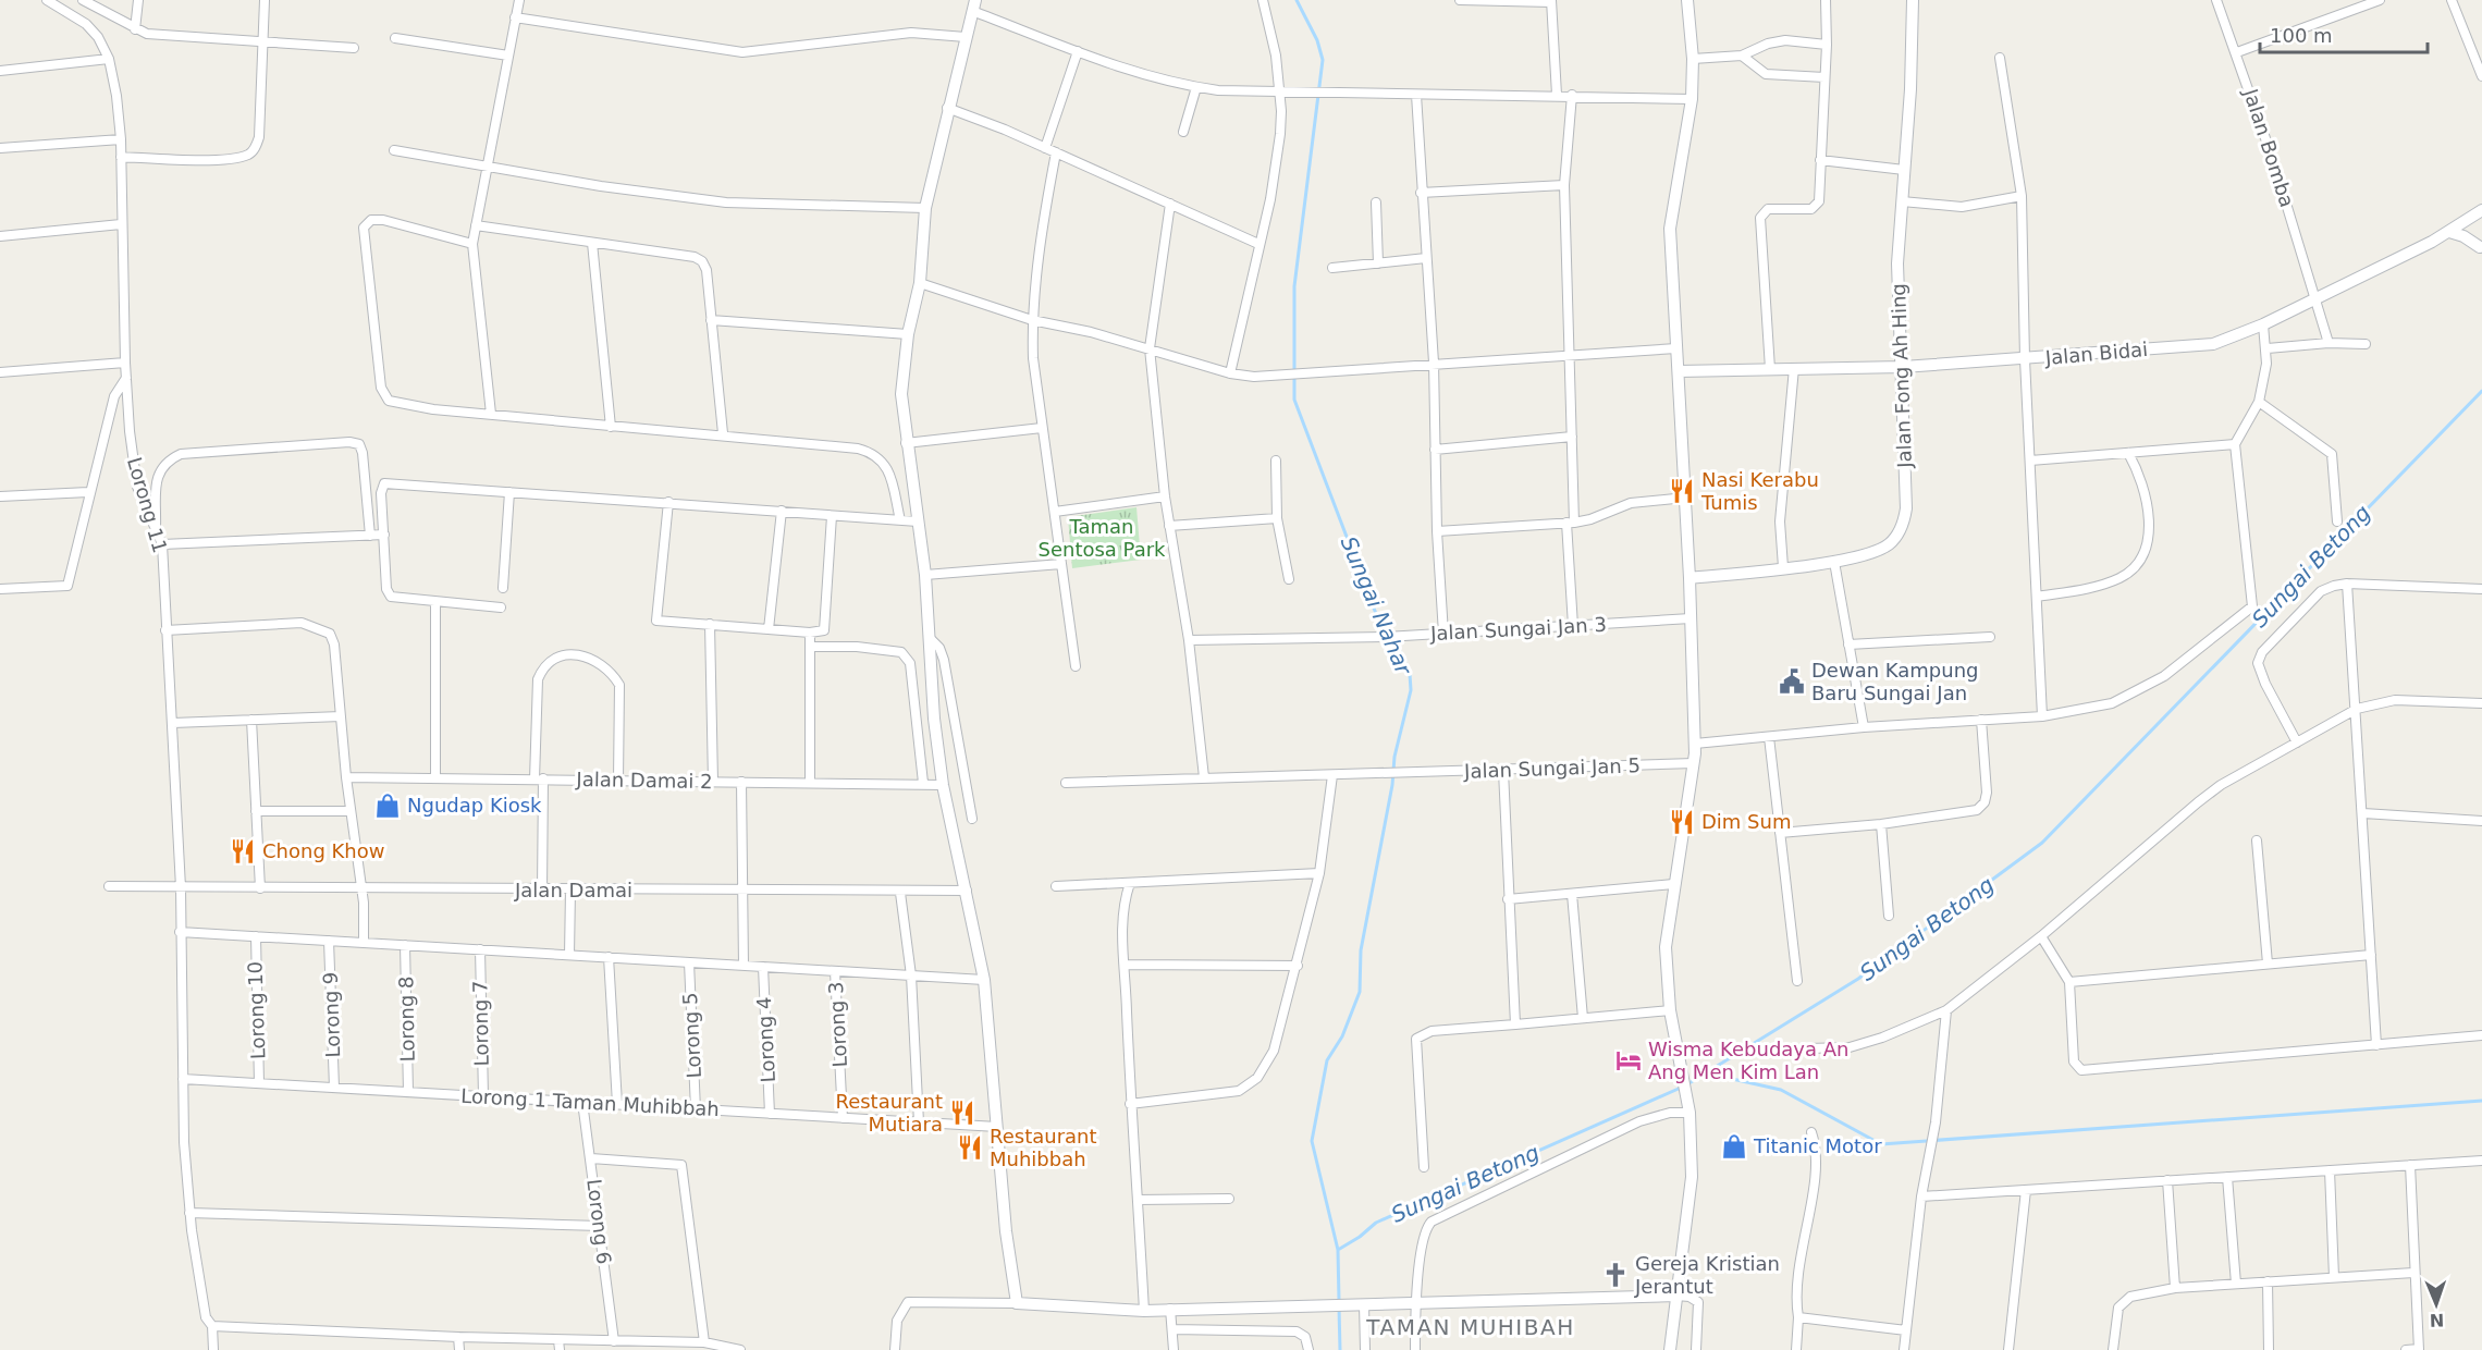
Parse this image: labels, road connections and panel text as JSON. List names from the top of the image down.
{
  "streets": {
    "street": [
      "Jalan Bomba",
      "Jalan Bidai",
      "Jalan Fong Ah Hing",
      "Lorong 11",
      "Jalan Sungai Jan 3",
      "Jalan Sungai Jan 5",
      "Jalan Damai 2",
      "Jalan Damai",
      "Lorong 10",
      "Lorong 9",
      "Lorong 8",
      "Lorong 7",
      "Lorong 3",
      "Lorong 5",
      "Lorong 4",
      "Lorong 1 Taman Muhibbah",
      "Lorong 6"
    ]
  },
  "crossings": [
    ["Jalan Bomba", "Jalan Bidai"],
    ["Jalan Bidai", "Jalan Fong Ah Hing"],
    ["Lorong 11", "Jalan Damai"],
    ["Lorong 11", "Lorong 1 Taman Muhibbah"],
    ["Lorong 10", "Lorong 1 Taman Muhibbah"],
    ["Lorong 9", "Lorong 1 Taman Muhibbah"],
    ["Lorong 8", "Lorong 1 Taman Muhibbah"],
    ["Lorong 7", "Lorong 1 Taman Muhibbah"],
    ["Lorong 3", "Lorong 1 Taman Muhibbah"],
    ["Lorong 5", "Lorong 1 Taman Muhibbah"],
    ["Lorong 4", "Lorong 1 Taman Muhibbah"],
    ["Lorong 1 Taman Muhibbah", "Lorong 6"]
  ],
  "districts": ["TAMAN MUHIBAH"],
  "water": ["Sungai Betong", "Sungai Nahar"],
  "parks": ["Taman Sentosa Park"],
  "places": {
    "restaurant": [
      "Nasi Kerabu Tumis",
      "Dim Sum",
      "Chong Khow",
      "Restaurant Mutiara",
      "Restaurant Muhibbah"
    ],
    "public building": ["Dewan Kampung Baru Sungai Jan"],
    "shop": ["Ngudap Kiosk", "Titanic Motor"],
    "hotel": ["Wisma Kebudaya An Ang Men Kim Lan"],
    "church": ["Gereja Kristian Jerantut"]
  },
  "scale_bar": "100 m",
  "north": "bottom"
}
